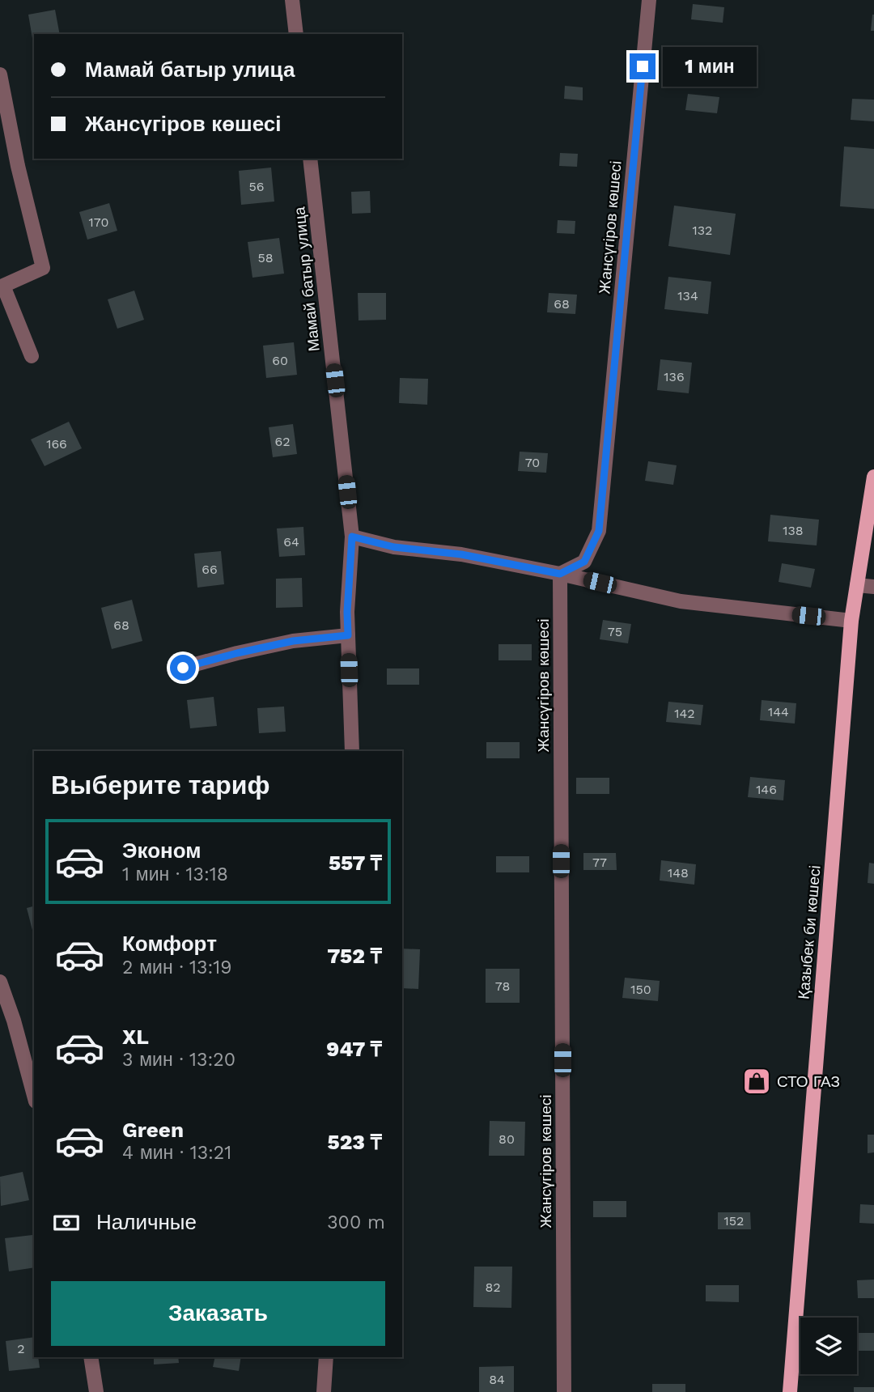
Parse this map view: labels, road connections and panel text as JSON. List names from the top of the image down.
{
  "streets": {
    "main road": ["Қазыбек би көшесі"],
    "street": ["Жансүгіров көшесі", "Мамай батыр улица"]
  },
  "places": {
    "shop": ["СТО ГАЗ"]
  },
  "house_numbers": [
    "56",
    "170",
    "132",
    "58",
    "134",
    "68",
    "60",
    "136",
    "62",
    "166",
    "70",
    "138",
    "64",
    "66",
    "68",
    "75",
    "144",
    "142",
    "146",
    "77",
    "148",
    "78",
    "150",
    "80",
    "152",
    "82",
    "2",
    "84"
  ],
  "page": {
    "banner": ["Мамай батыр улица", "Жансүгіров көшесі"],
    "bubble": "1 мин",
    "heading": "Выберите тариф",
    "list": [
      {
        "name": "Эконом",
        "note": "1 мин · 13:18",
        "value": "557 ₸"
      },
      {
        "name": "Комфорт",
        "note": "2 мин · 13:19",
        "value": "752 ₸"
      },
      {
        "name": "XL",
        "note": "3 мин · 13:20",
        "value": "947 ₸"
      },
      {
        "name": "Green",
        "note": "4 мин · 13:21",
        "value": "523 ₸"
      }
    ],
    "pay": ["Наличные", "300 m"],
    "buttons": "Заказать"
  }
}
